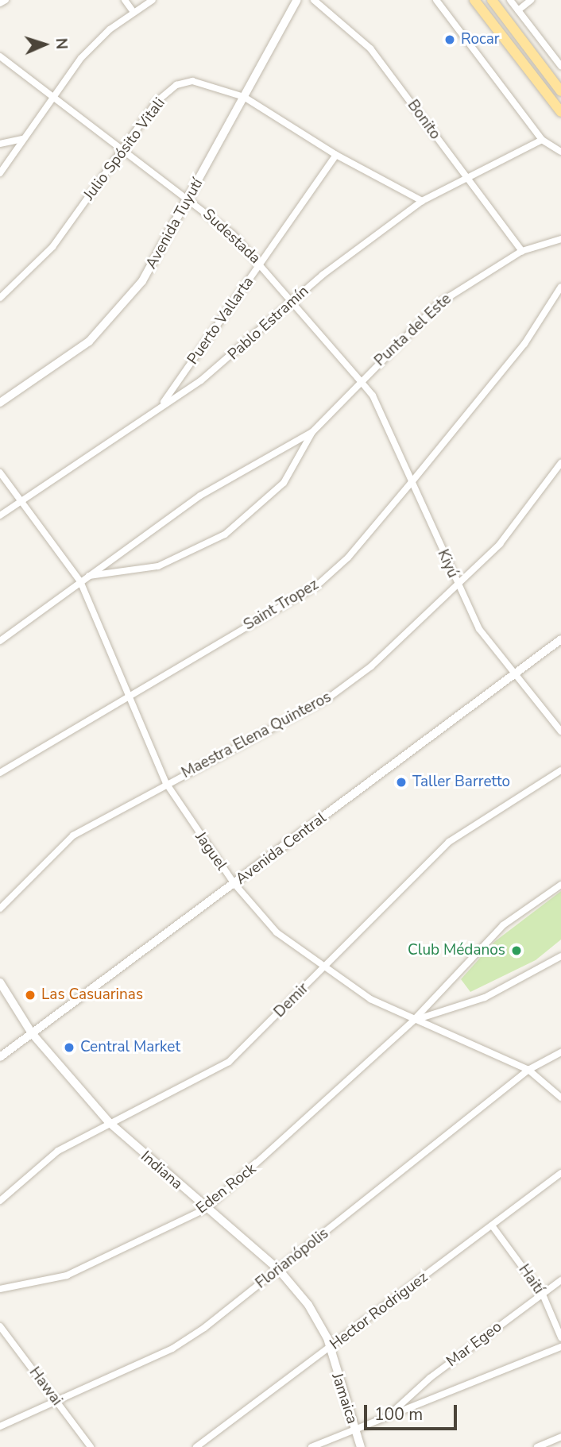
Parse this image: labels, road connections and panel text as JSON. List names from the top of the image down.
{
  "streets": {
    "street": [
      "Bonito",
      "Julio Spósito Vitali",
      "Avenida Tuyutí",
      "Sudestada",
      "Puerto Vallarta",
      "Pablo Estramín",
      "Punta del Este",
      "Kiyú",
      "Saint Tropez",
      "Maestra Elena Quinteros",
      "Avenida Central",
      "Jaguel",
      "Demir",
      "Indiana",
      "Eden Rock",
      "Florianópolis",
      "Haití",
      "Hector Rodriguez",
      "Mar Egeo",
      "Hawai",
      "Jamaica"
    ]
  },
  "crossings": [
    ["Bonito", "Pablo Estramín"],
    ["Bonito", "Punta del Este"],
    ["Julio Spósito Vitali", "Avenida Tuyutí"],
    ["Julio Spósito Vitali", "Sudestada"],
    ["Julio Spósito Vitali", "Puerto Vallarta"],
    ["Julio Spósito Vitali", "Pablo Estramín"],
    ["Avenida Tuyutí", "Sudestada"],
    ["Sudestada", "Puerto Vallarta"],
    ["Sudestada", "Pablo Estramín"],
    ["Sudestada", "Punta del Este"],
    ["Sudestada", "Kiyú"],
    ["Puerto Vallarta", "Pablo Estramín"],
    ["Pablo Estramín", "Jaguel"],
    ["Punta del Este", "Kiyú"],
    ["Punta del Este", "Jaguel"],
    ["Kiyú", "Saint Tropez"],
    ["Kiyú", "Maestra Elena Quinteros"],
    ["Kiyú", "Avenida Central"],
    ["Saint Tropez", "Jaguel"],
    ["Maestra Elena Quinteros", "Jaguel"],
    ["Avenida Central", "Jaguel"],
    ["Avenida Central", "Indiana"],
    ["Jaguel", "Demir"],
    ["Jaguel", "Eden Rock"],
    ["Jaguel", "Florianópolis"],
    ["Demir", "Indiana"],
    ["Indiana", "Eden Rock"],
    ["Indiana", "Florianópolis"],
    ["Indiana", "Hector Rodriguez"],
    ["Indiana", "Jamaica"],
    ["Florianópolis", "Hawai"],
    ["Haití", "Hector Rodriguez"],
    ["Haití", "Mar Egeo"],
    ["Hector Rodriguez", "Jamaica"]
  ],
  "places": [
    "Rocar",
    "Taller Barretto",
    "Club Médanos",
    "Las Casuarinas",
    "Central Market"
  ],
  "scale_bar": "100 m",
  "north": "right"
}
